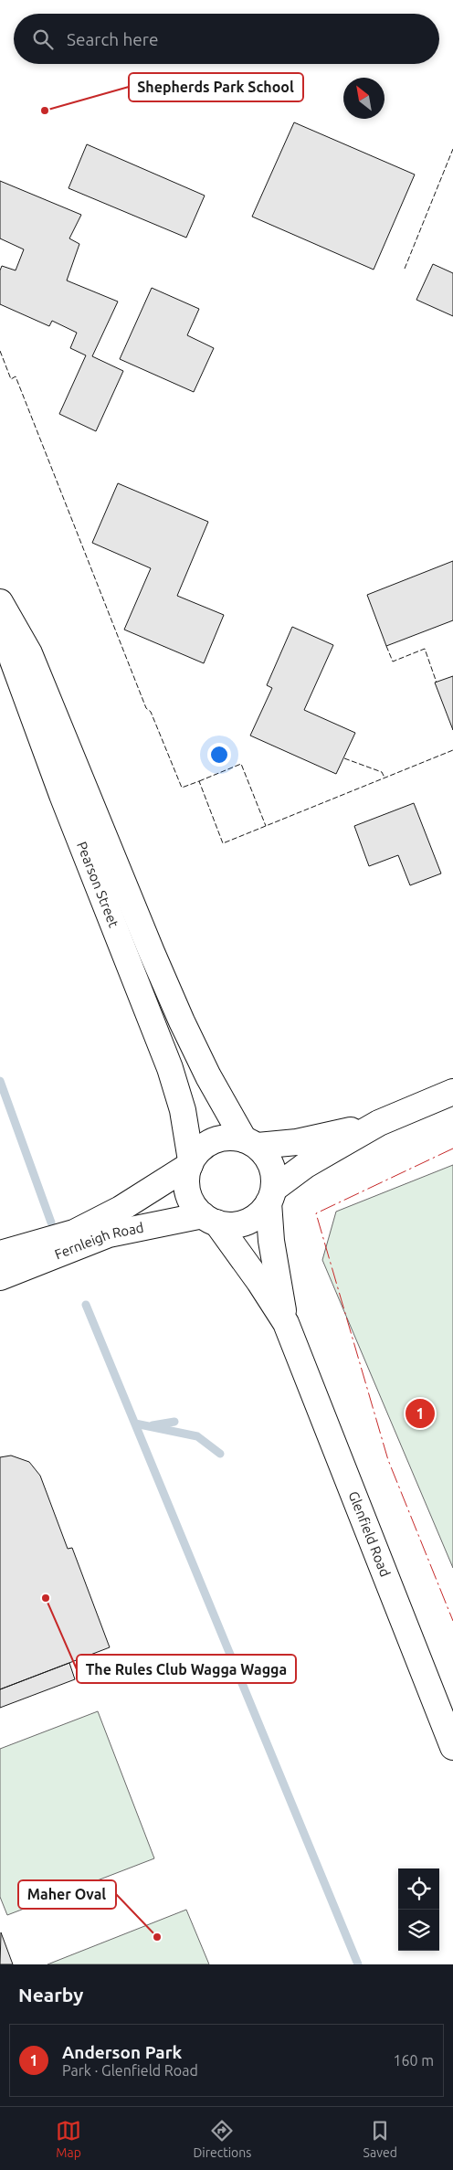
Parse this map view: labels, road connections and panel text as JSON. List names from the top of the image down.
{
  "streets": {
    "main road": ["Pearson Street", "Fernleigh Road", "Glenfield Road"]
  },
  "crossings": [
    ["Pearson Street", "Fernleigh Road"],
    ["Pearson Street", "Glenfield Road"],
    ["Fernleigh Road", "Glenfield Road"]
  ],
  "places": ["Shepherds Park School", "The Rules Club Wagga Wagga", "Maher Oval"],
  "north": "top left",
  "page": {
    "search": "Search here",
    "pins": "1",
    "heading": "Nearby",
    "list": [
      {
        "mark": "1",
        "name": "Anderson Park",
        "note": "Park · Glenfield Road",
        "value": "160 m"
      }
    ],
    "nav": ["Map", "Directions", "Saved"]
  }
}
